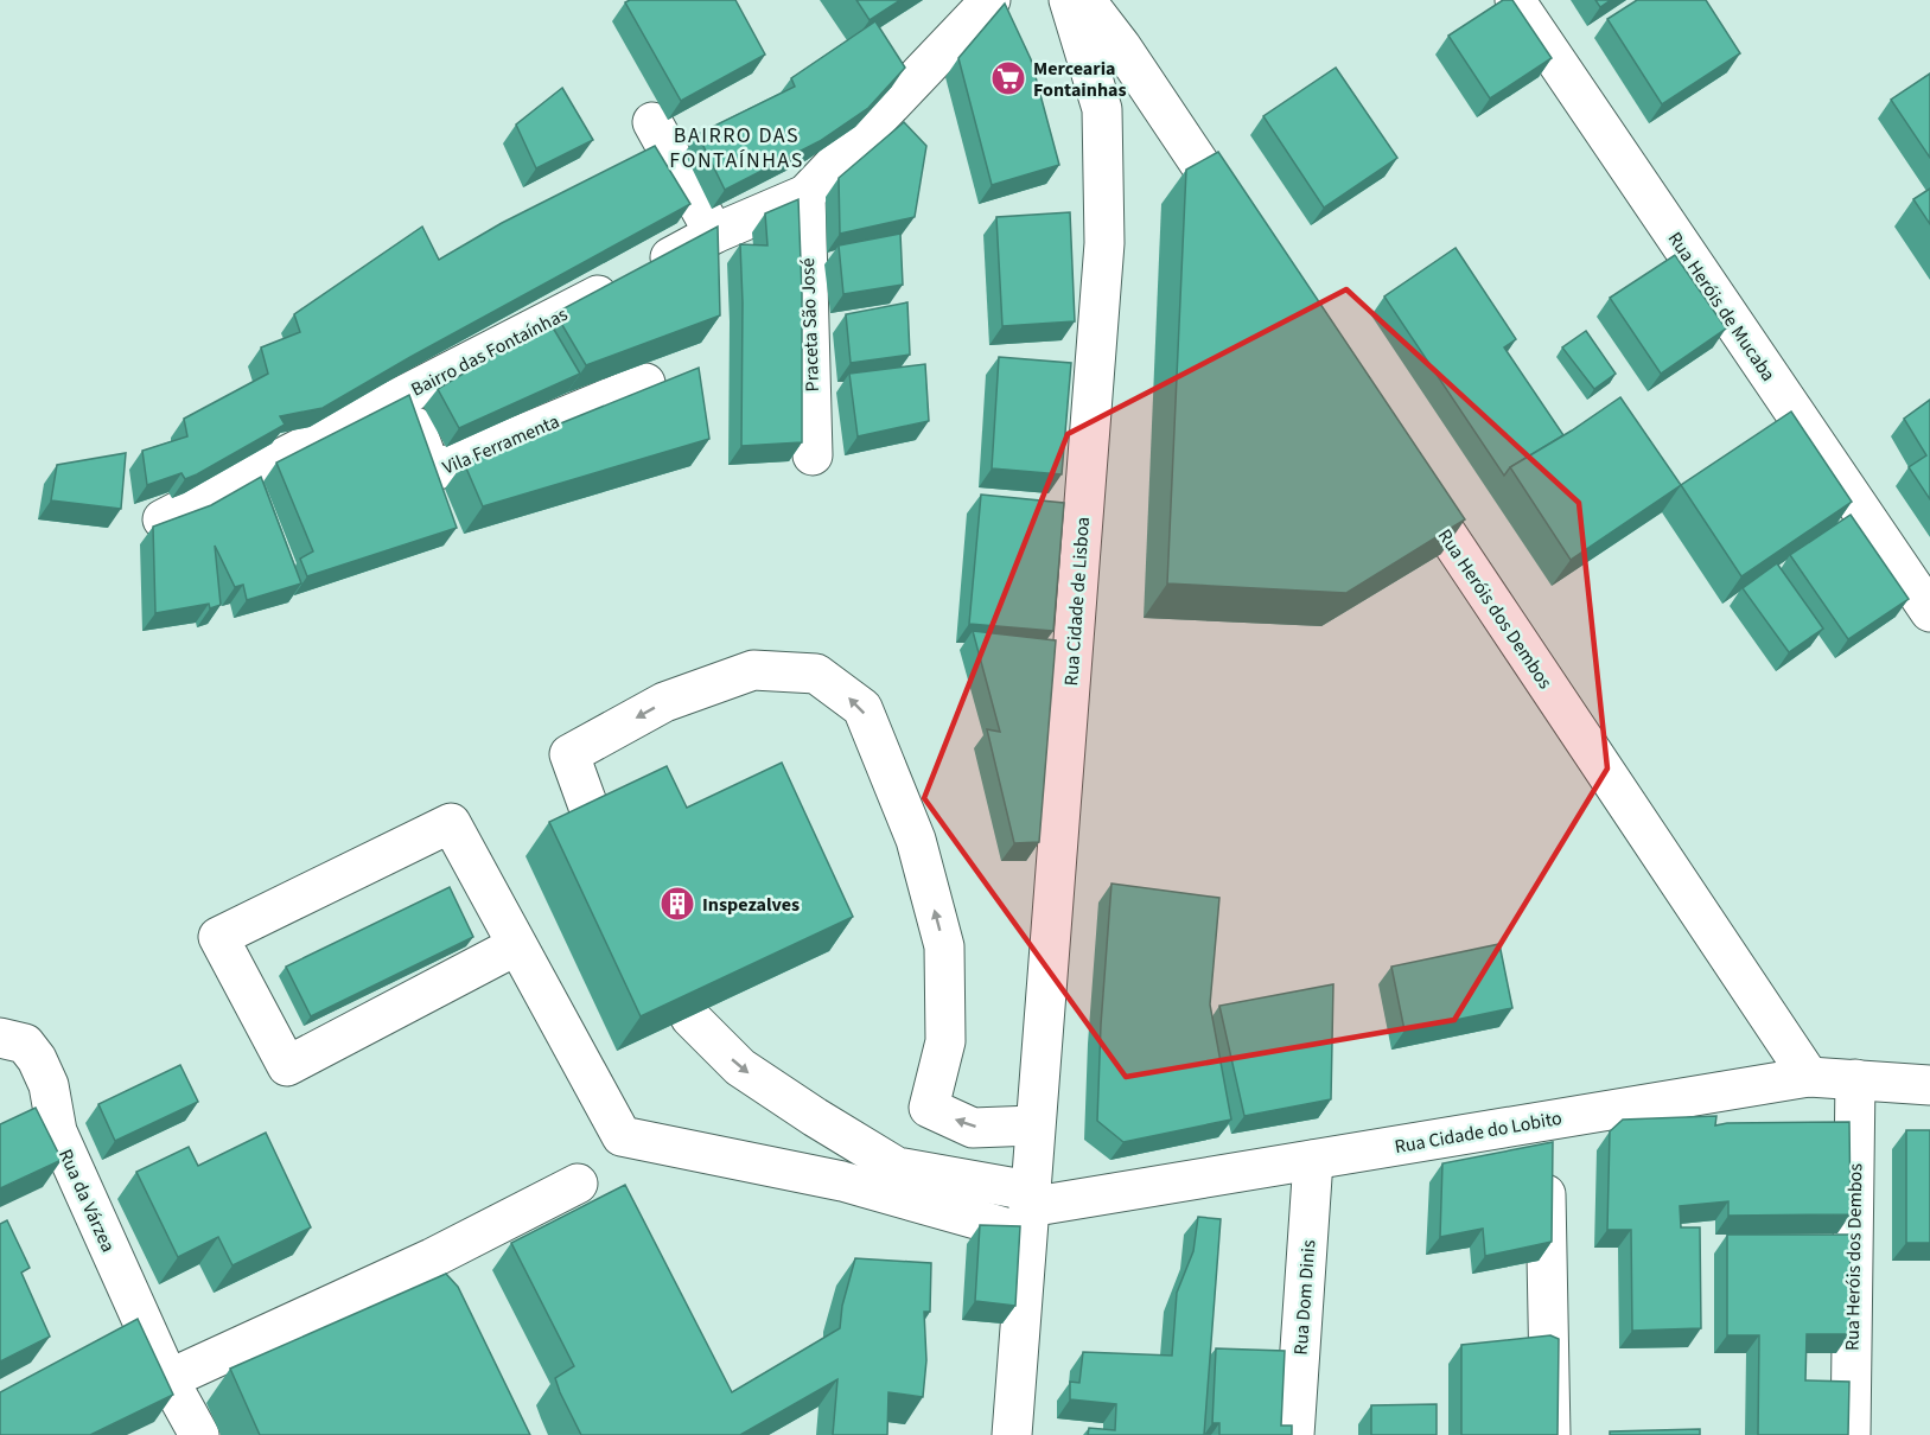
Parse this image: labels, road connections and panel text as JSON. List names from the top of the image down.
{
  "streets": {
    "street": [
      "Rua Heróis de Mucaba",
      "Praceta São José",
      "Bairro das Fontaínhas",
      "Vila Ferramenta",
      "Rua Cidade de Lisboa",
      "Rua Heróis dos Dembos",
      "Rua Cidade do Lobito",
      "Rua da Várzea",
      "Rua Dom Dinis"
    ]
  },
  "crossings": [
    ["Praceta São José", "Bairro das Fontaínhas"],
    ["Bairro das Fontaínhas", "Vila Ferramenta"],
    ["Rua Cidade de Lisboa", "Rua Cidade do Lobito"],
    ["Rua Heróis dos Dembos", "Rua Cidade do Lobito"],
    ["Rua Cidade do Lobito", "Rua Dom Dinis"]
  ],
  "districts": ["BAIRRO DAS FONTAÍNHAS"],
  "places": {
    "supermarket": ["Mercearia Fontainhas"],
    "building": ["Inspezalves"]
  }
}
